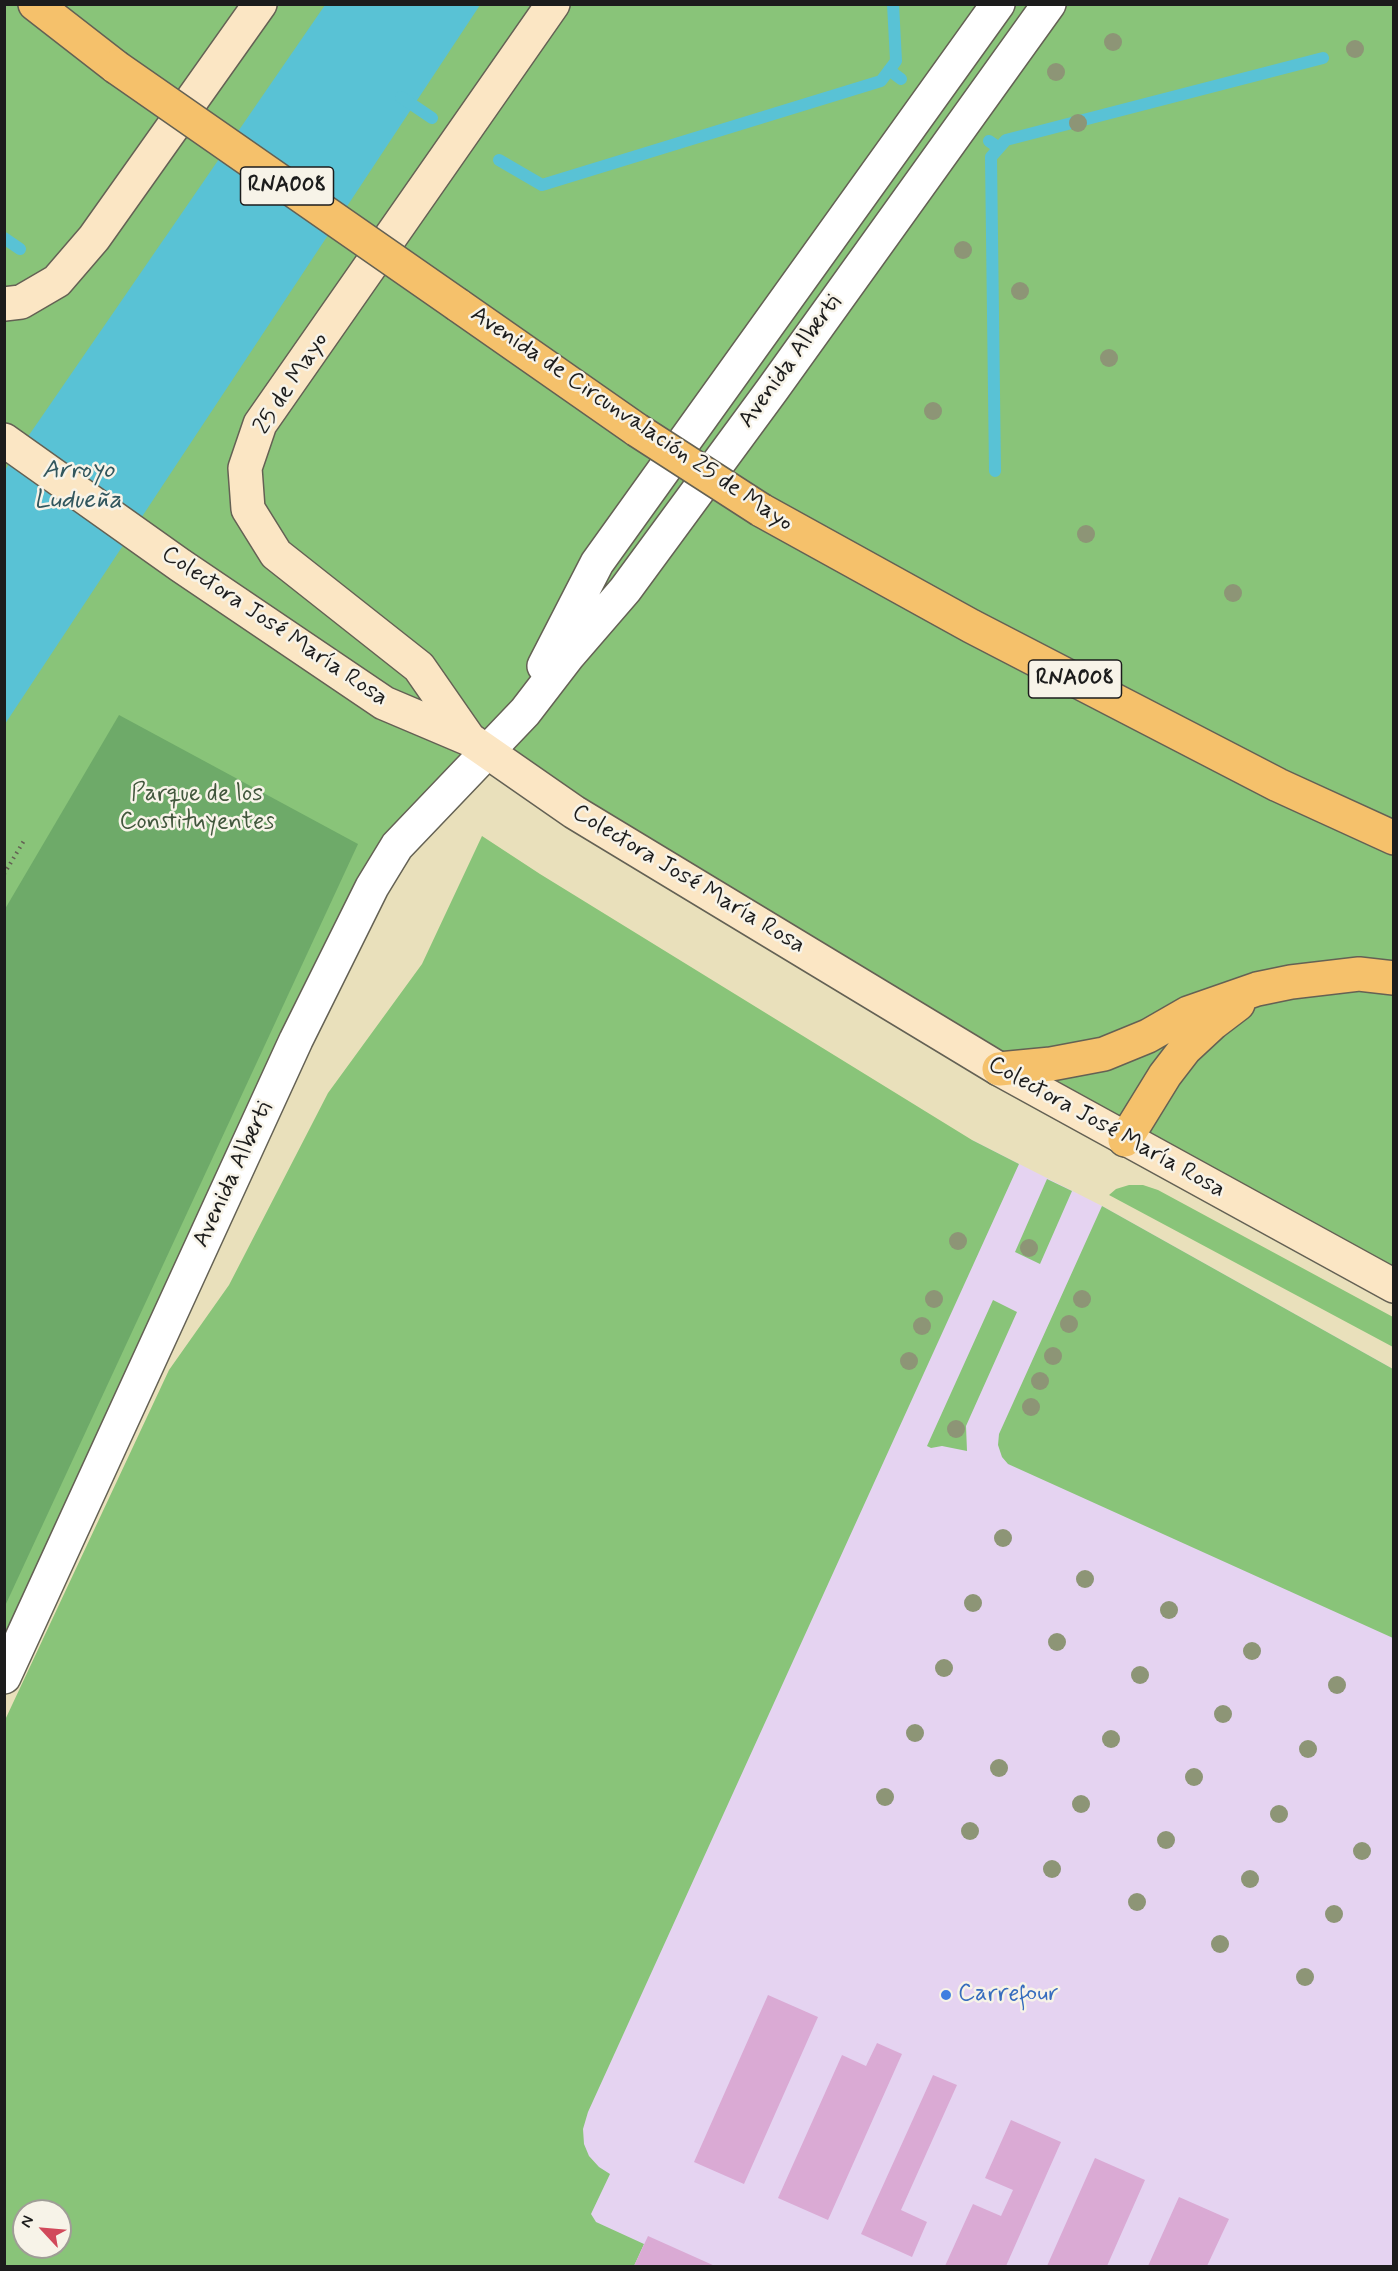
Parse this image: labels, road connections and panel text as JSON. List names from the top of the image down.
{
  "streets": {
    "highway": ["RNA008", "Avenida de Circunvalación 25 de Mayo"],
    "main road": ["25 de Mayo", "Colectora José María Rosa"],
    "street": ["Avenida Alberti"]
  },
  "crossings": [
    ["Avenida Alberti", "25 de Mayo"],
    ["Avenida Alberti", "Colectora José María Rosa"],
    ["25 de Mayo", "Colectora José María Rosa"]
  ],
  "water": ["Arroyo Ludueña"],
  "parks": ["Parque de los Constituyentes"],
  "places": ["Carrefour"],
  "north": "top left"
}
